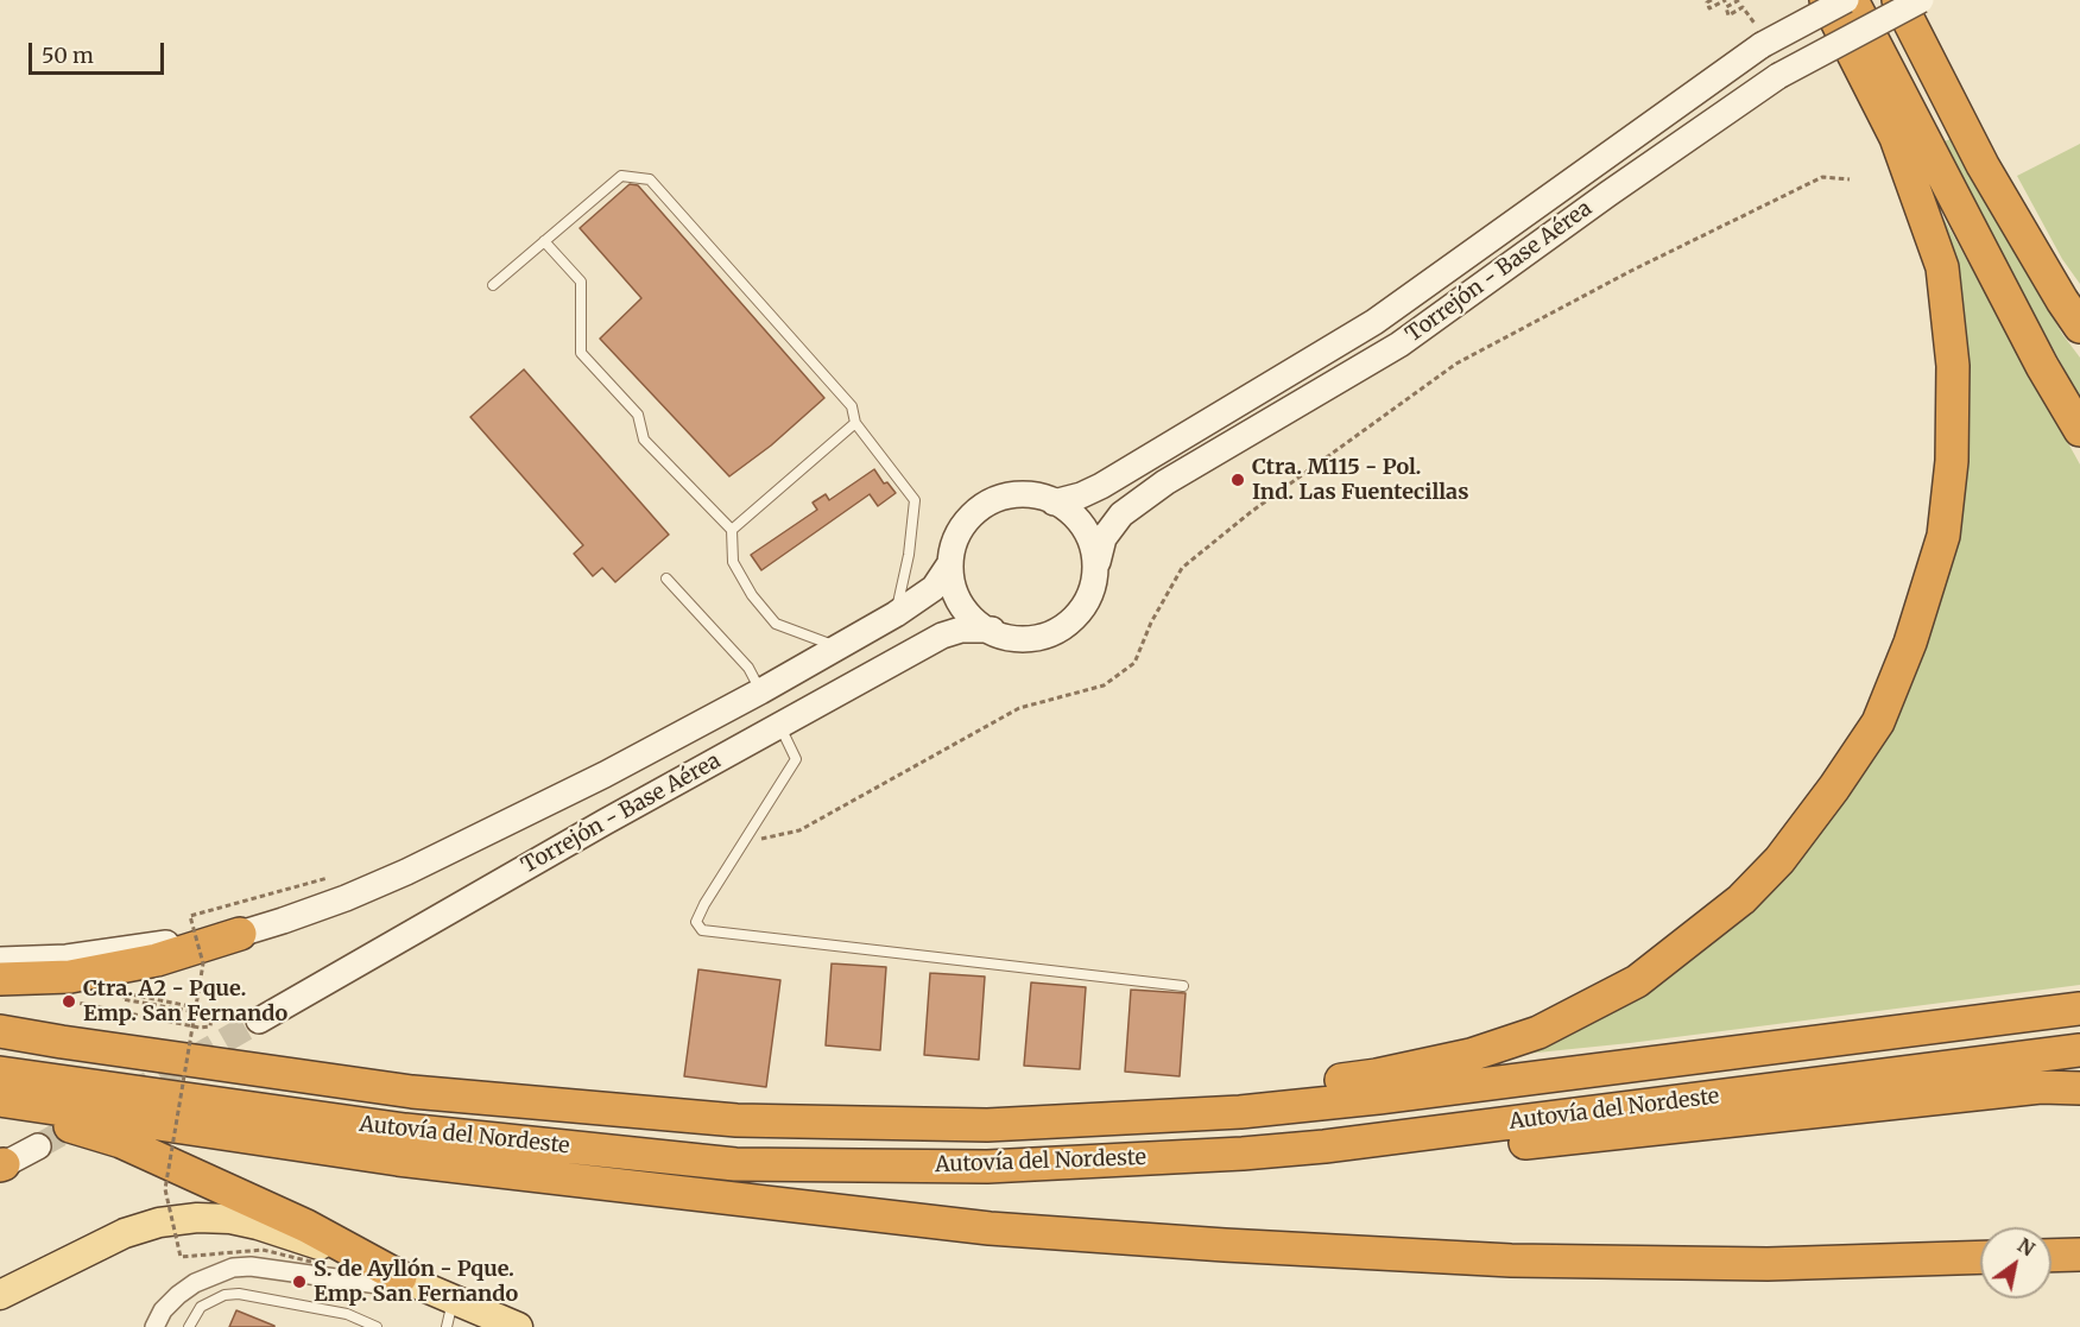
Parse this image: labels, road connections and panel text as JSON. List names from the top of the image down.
{
  "streets": {
    "highway": ["Autovía del Nordeste"],
    "main road": ["Torrejón - Base Aérea"]
  },
  "places": ["Ctra. M115 - Pol. Ind. Las Fuentecillas", "Ctra. A2 - Pque. Emp. San Fernando", "S. de Ayllón - Pque. Emp. San Fernando"],
  "scale_bar": "50 m",
  "north": "top right"
}
